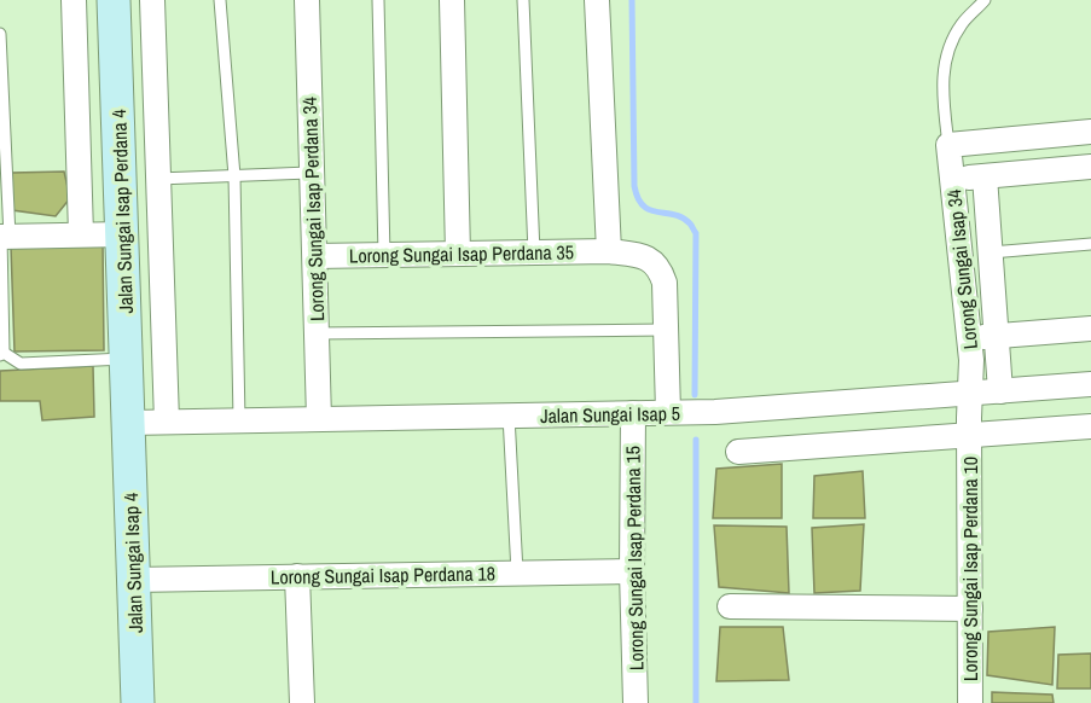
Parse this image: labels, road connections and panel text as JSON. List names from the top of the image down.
{
  "streets": {
    "street": [
      "Lorong Sungai Isap Perdana 34",
      "Jalan Sungai Isap Perdana 4",
      "Lorong Sungai Isap Perdana 35",
      "Lorong Sungai Isap 34",
      "Jalan Sungai Isap 5",
      "Lorong Sungai Isap Perdana 15",
      "Jalan Sungai Isap 4",
      "Lorong Sungai Isap Perdana 10",
      "Lorong Sungai Isap Perdana 18"
    ]
  },
  "crossings": [
    ["Lorong Sungai Isap Perdana 34", "Lorong Sungai Isap Perdana 35"],
    ["Lorong Sungai Isap Perdana 34", "Jalan Sungai Isap 5"],
    ["Jalan Sungai Isap Perdana 4", "Jalan Sungai Isap 5"],
    ["Jalan Sungai Isap Perdana 4", "Jalan Sungai Isap 4"],
    ["Lorong Sungai Isap Perdana 35", "Jalan Sungai Isap 5"],
    ["Lorong Sungai Isap 34", "Jalan Sungai Isap 5"],
    ["Lorong Sungai Isap 34", "Lorong Sungai Isap Perdana 10"],
    ["Jalan Sungai Isap 5", "Lorong Sungai Isap Perdana 15"],
    ["Jalan Sungai Isap 5", "Jalan Sungai Isap 4"],
    ["Jalan Sungai Isap 5", "Lorong Sungai Isap Perdana 10"],
    ["Lorong Sungai Isap Perdana 15", "Lorong Sungai Isap Perdana 18"],
    ["Jalan Sungai Isap 4", "Lorong Sungai Isap Perdana 18"]
  ]
}
